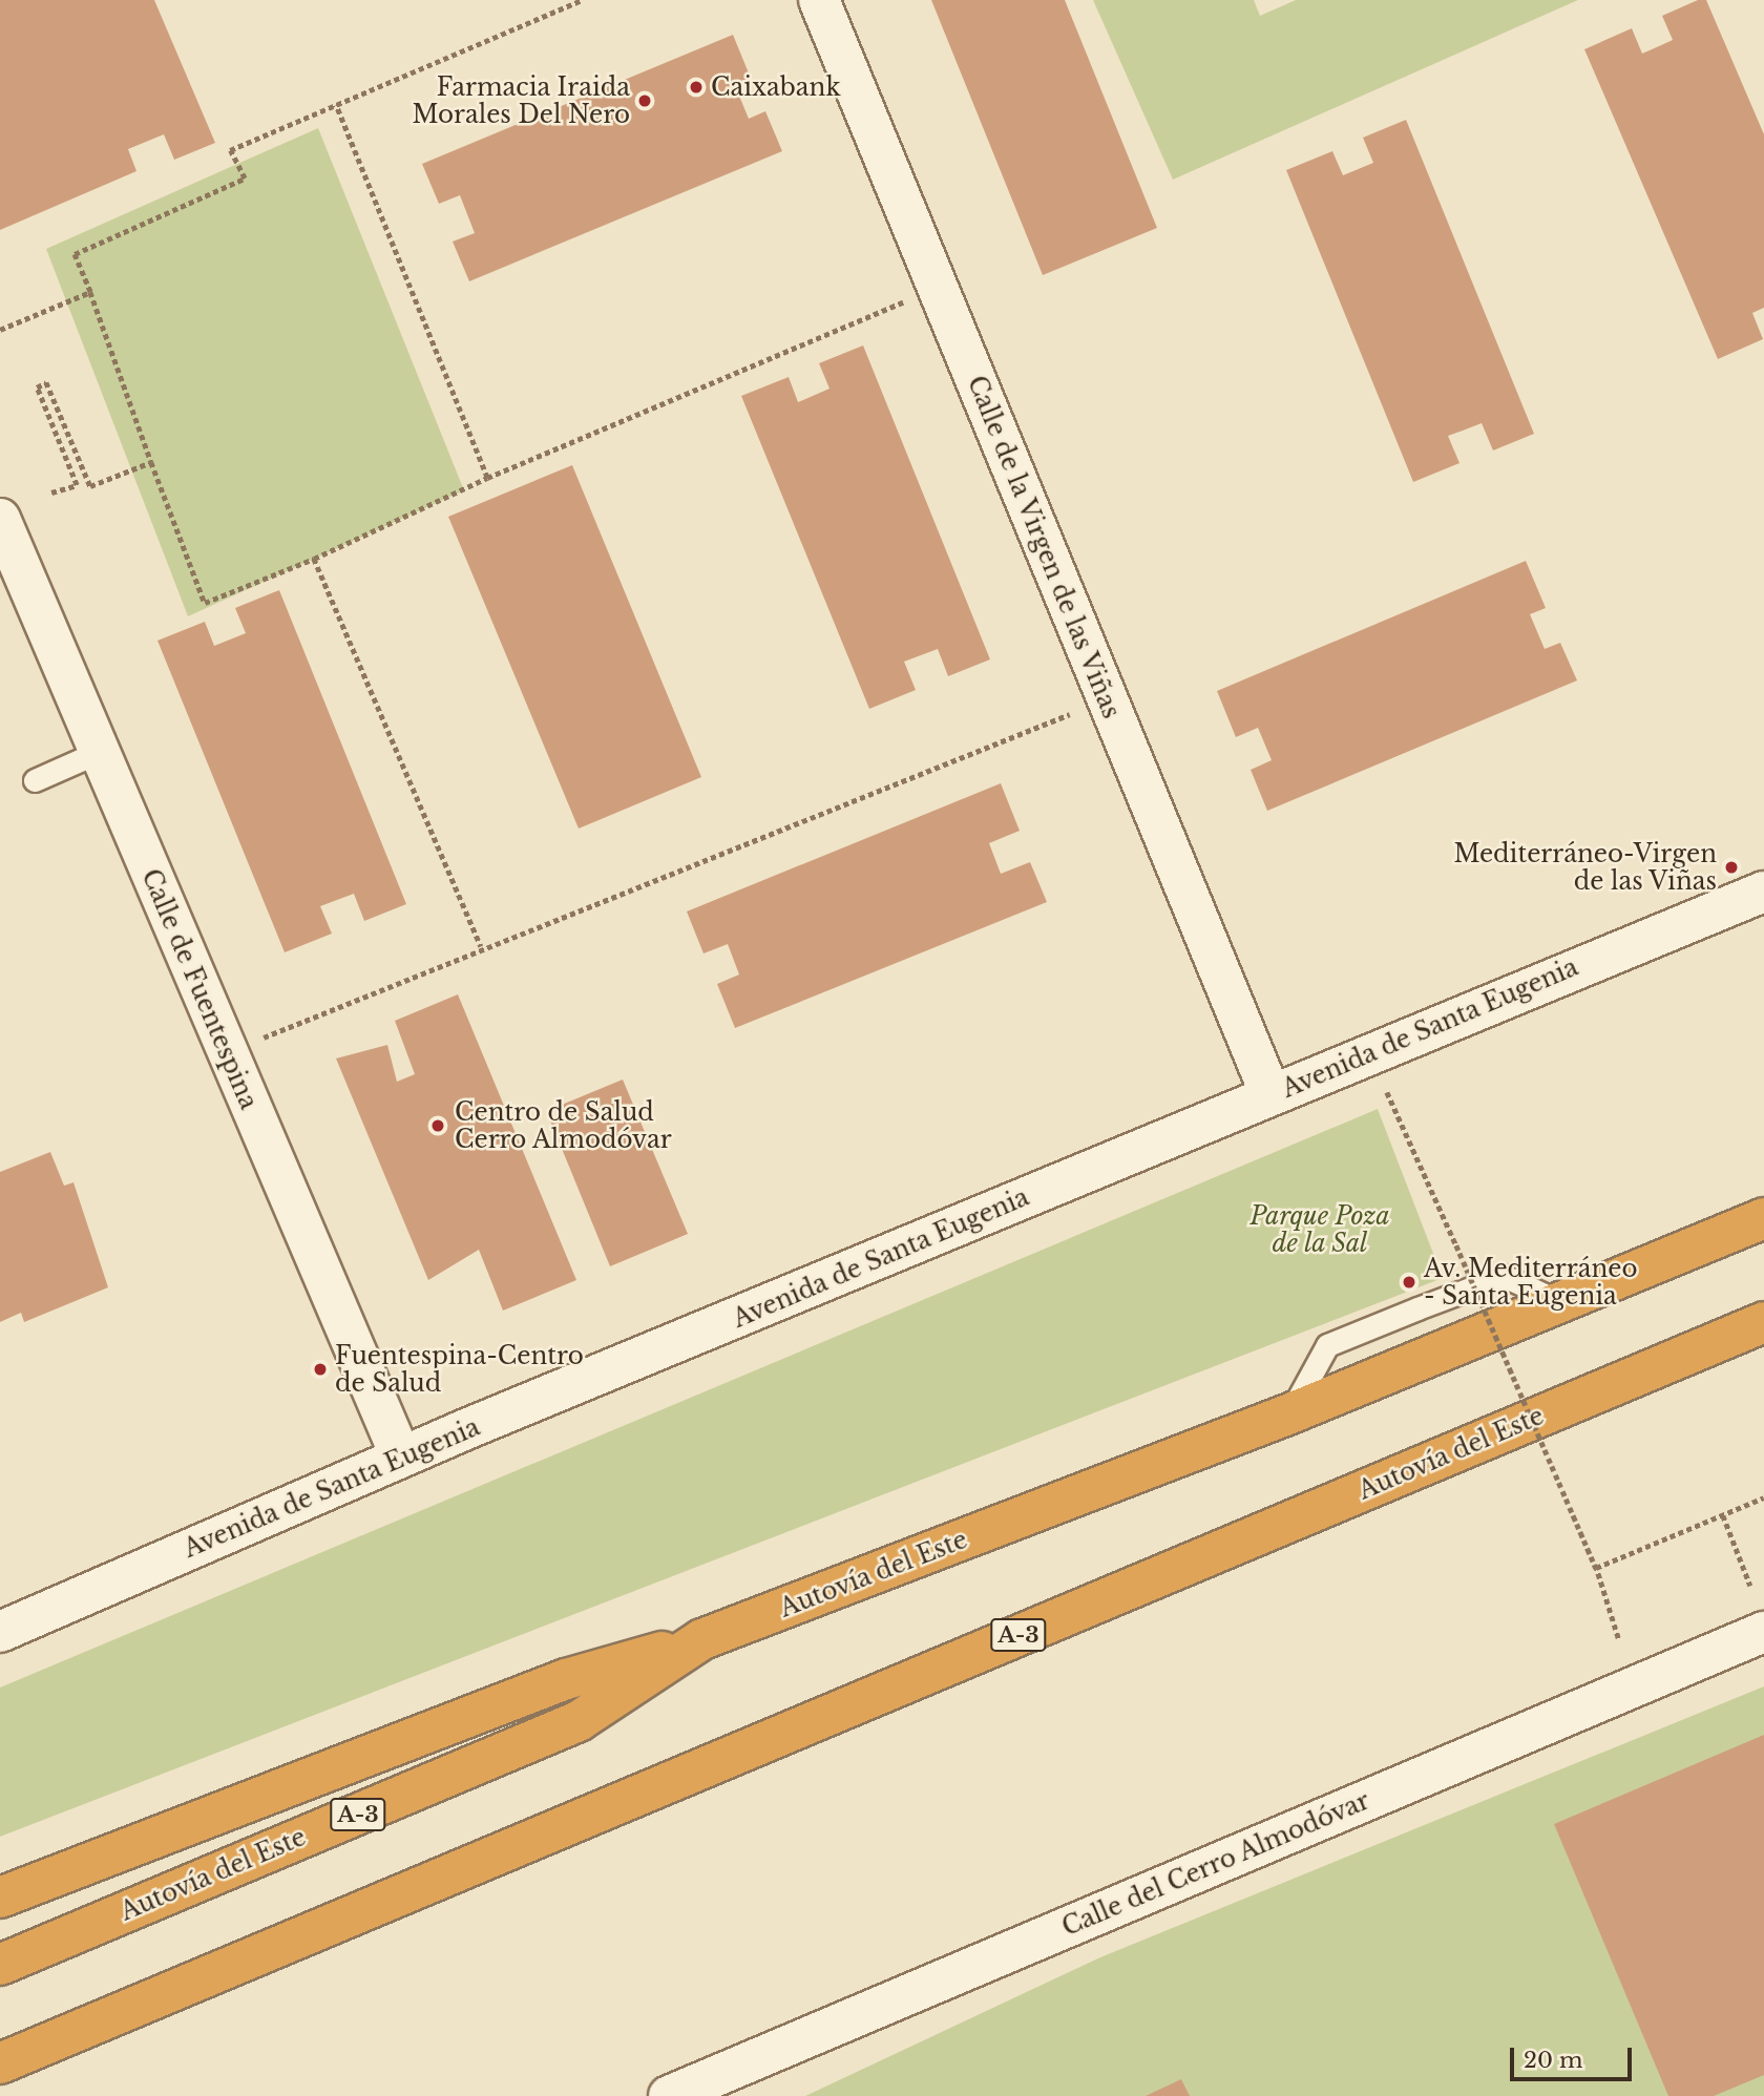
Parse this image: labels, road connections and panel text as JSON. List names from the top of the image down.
{
  "streets": {
    "highway": ["Autovía del Este", "A-3"],
    "street": [
      "Calle de la Virgen de las Viñas",
      "Calle de Fuentespina",
      "Avenida de Santa Eugenia",
      "Calle del Cerro Almodóvar"
    ]
  },
  "crossings": [
    ["Calle de la Virgen de las Viñas", "Avenida de Santa Eugenia"],
    ["Calle de Fuentespina", "Avenida de Santa Eugenia"]
  ],
  "parks": ["Parque Poza de la Sal"],
  "places": [
    "Caixabank",
    "Farmacia Iraida Morales Del Nero",
    "Mediterráneo-Virgen de las Viñas",
    "Centro de Salud Cerro Almodóvar",
    "Av. Mediterráneo - Santa Eugenia",
    "Fuentespina-Centro de Salud"
  ],
  "scale_bar": "20 m"
}
